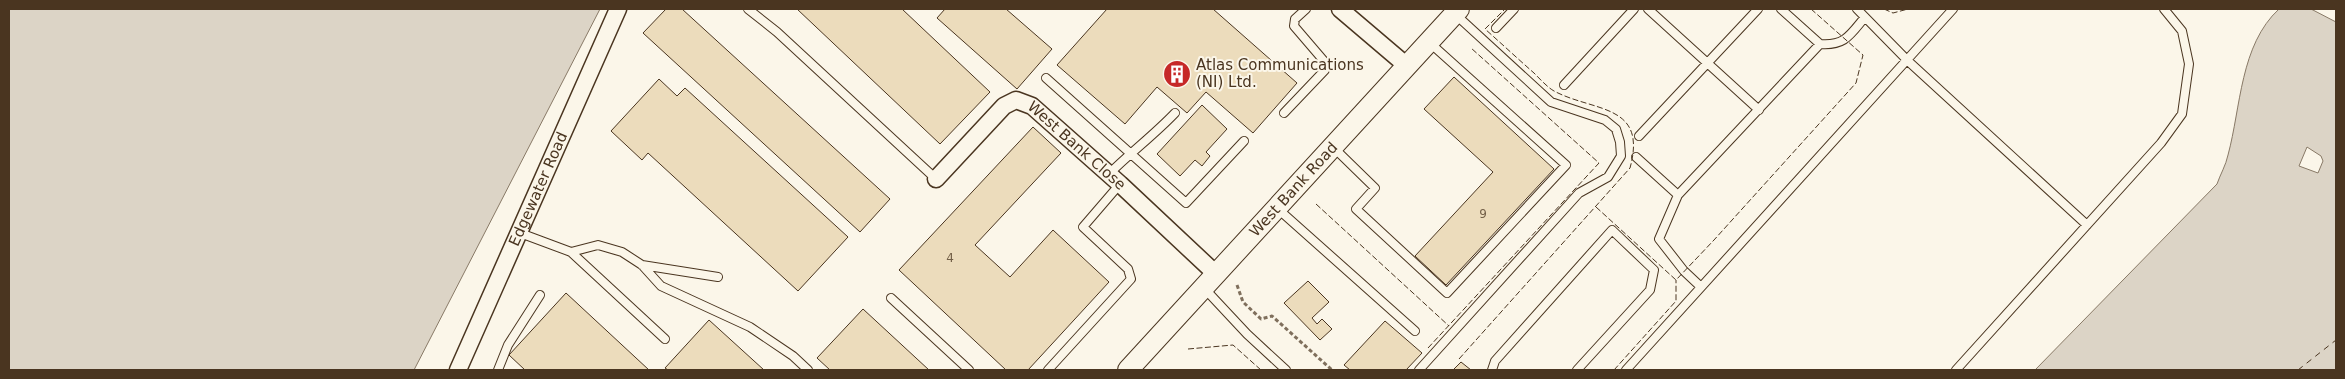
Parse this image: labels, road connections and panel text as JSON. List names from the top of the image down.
{
  "streets": {
    "street": ["West Bank Close", "West Bank Road", "Edgewater Road"]
  },
  "crossings": [
    ["West Bank Close", "West Bank Road"]
  ],
  "places": {
    "building": ["Atlas Communications (NI) Ltd."]
  },
  "house_numbers": ["9", "4"]
}
